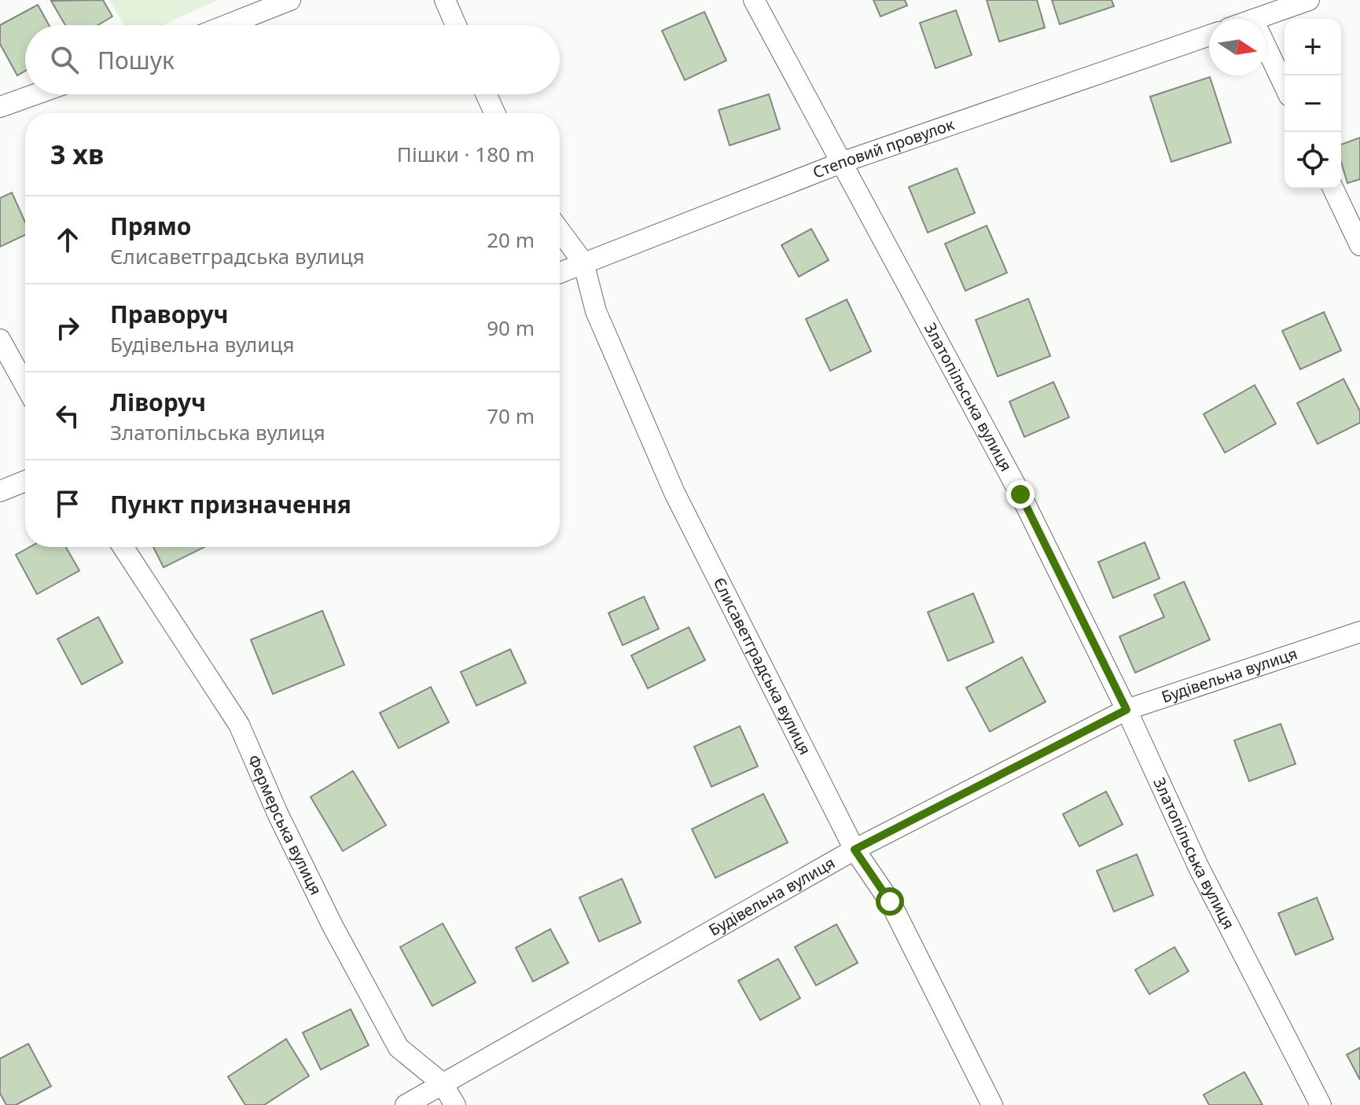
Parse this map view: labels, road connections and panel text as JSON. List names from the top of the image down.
{
  "streets": {
    "street": [
      "Степовий провулок",
      "Златопільська вулиця",
      "Єлисаветградська вулиця",
      "Будівельна вулиця",
      "Фермерська вулиця"
    ]
  },
  "crossings": [
    ["Степовий провулок", "Златопільська вулиця"],
    ["Степовий провулок", "Єлисаветградська вулиця"],
    ["Златопільська вулиця", "Будівельна вулиця"],
    ["Єлисаветградська вулиця", "Будівельна вулиця"],
    ["Будівельна вулиця", "Фермерська вулиця"]
  ],
  "north": "right",
  "page": {
    "map_buttons": ["+", "−"],
    "search": "Пошук",
    "heading": ["3 хв", "Пішки · 180 m"],
    "list": [
      ["Прямо", "Єлисаветградська вулиця", "20 m"],
      ["Праворуч", "Будівельна вулиця", "90 m"],
      ["Ліворуч", "Златопільська вулиця", "70 m"],
      "Пункт призначення"
    ]
  }
}
